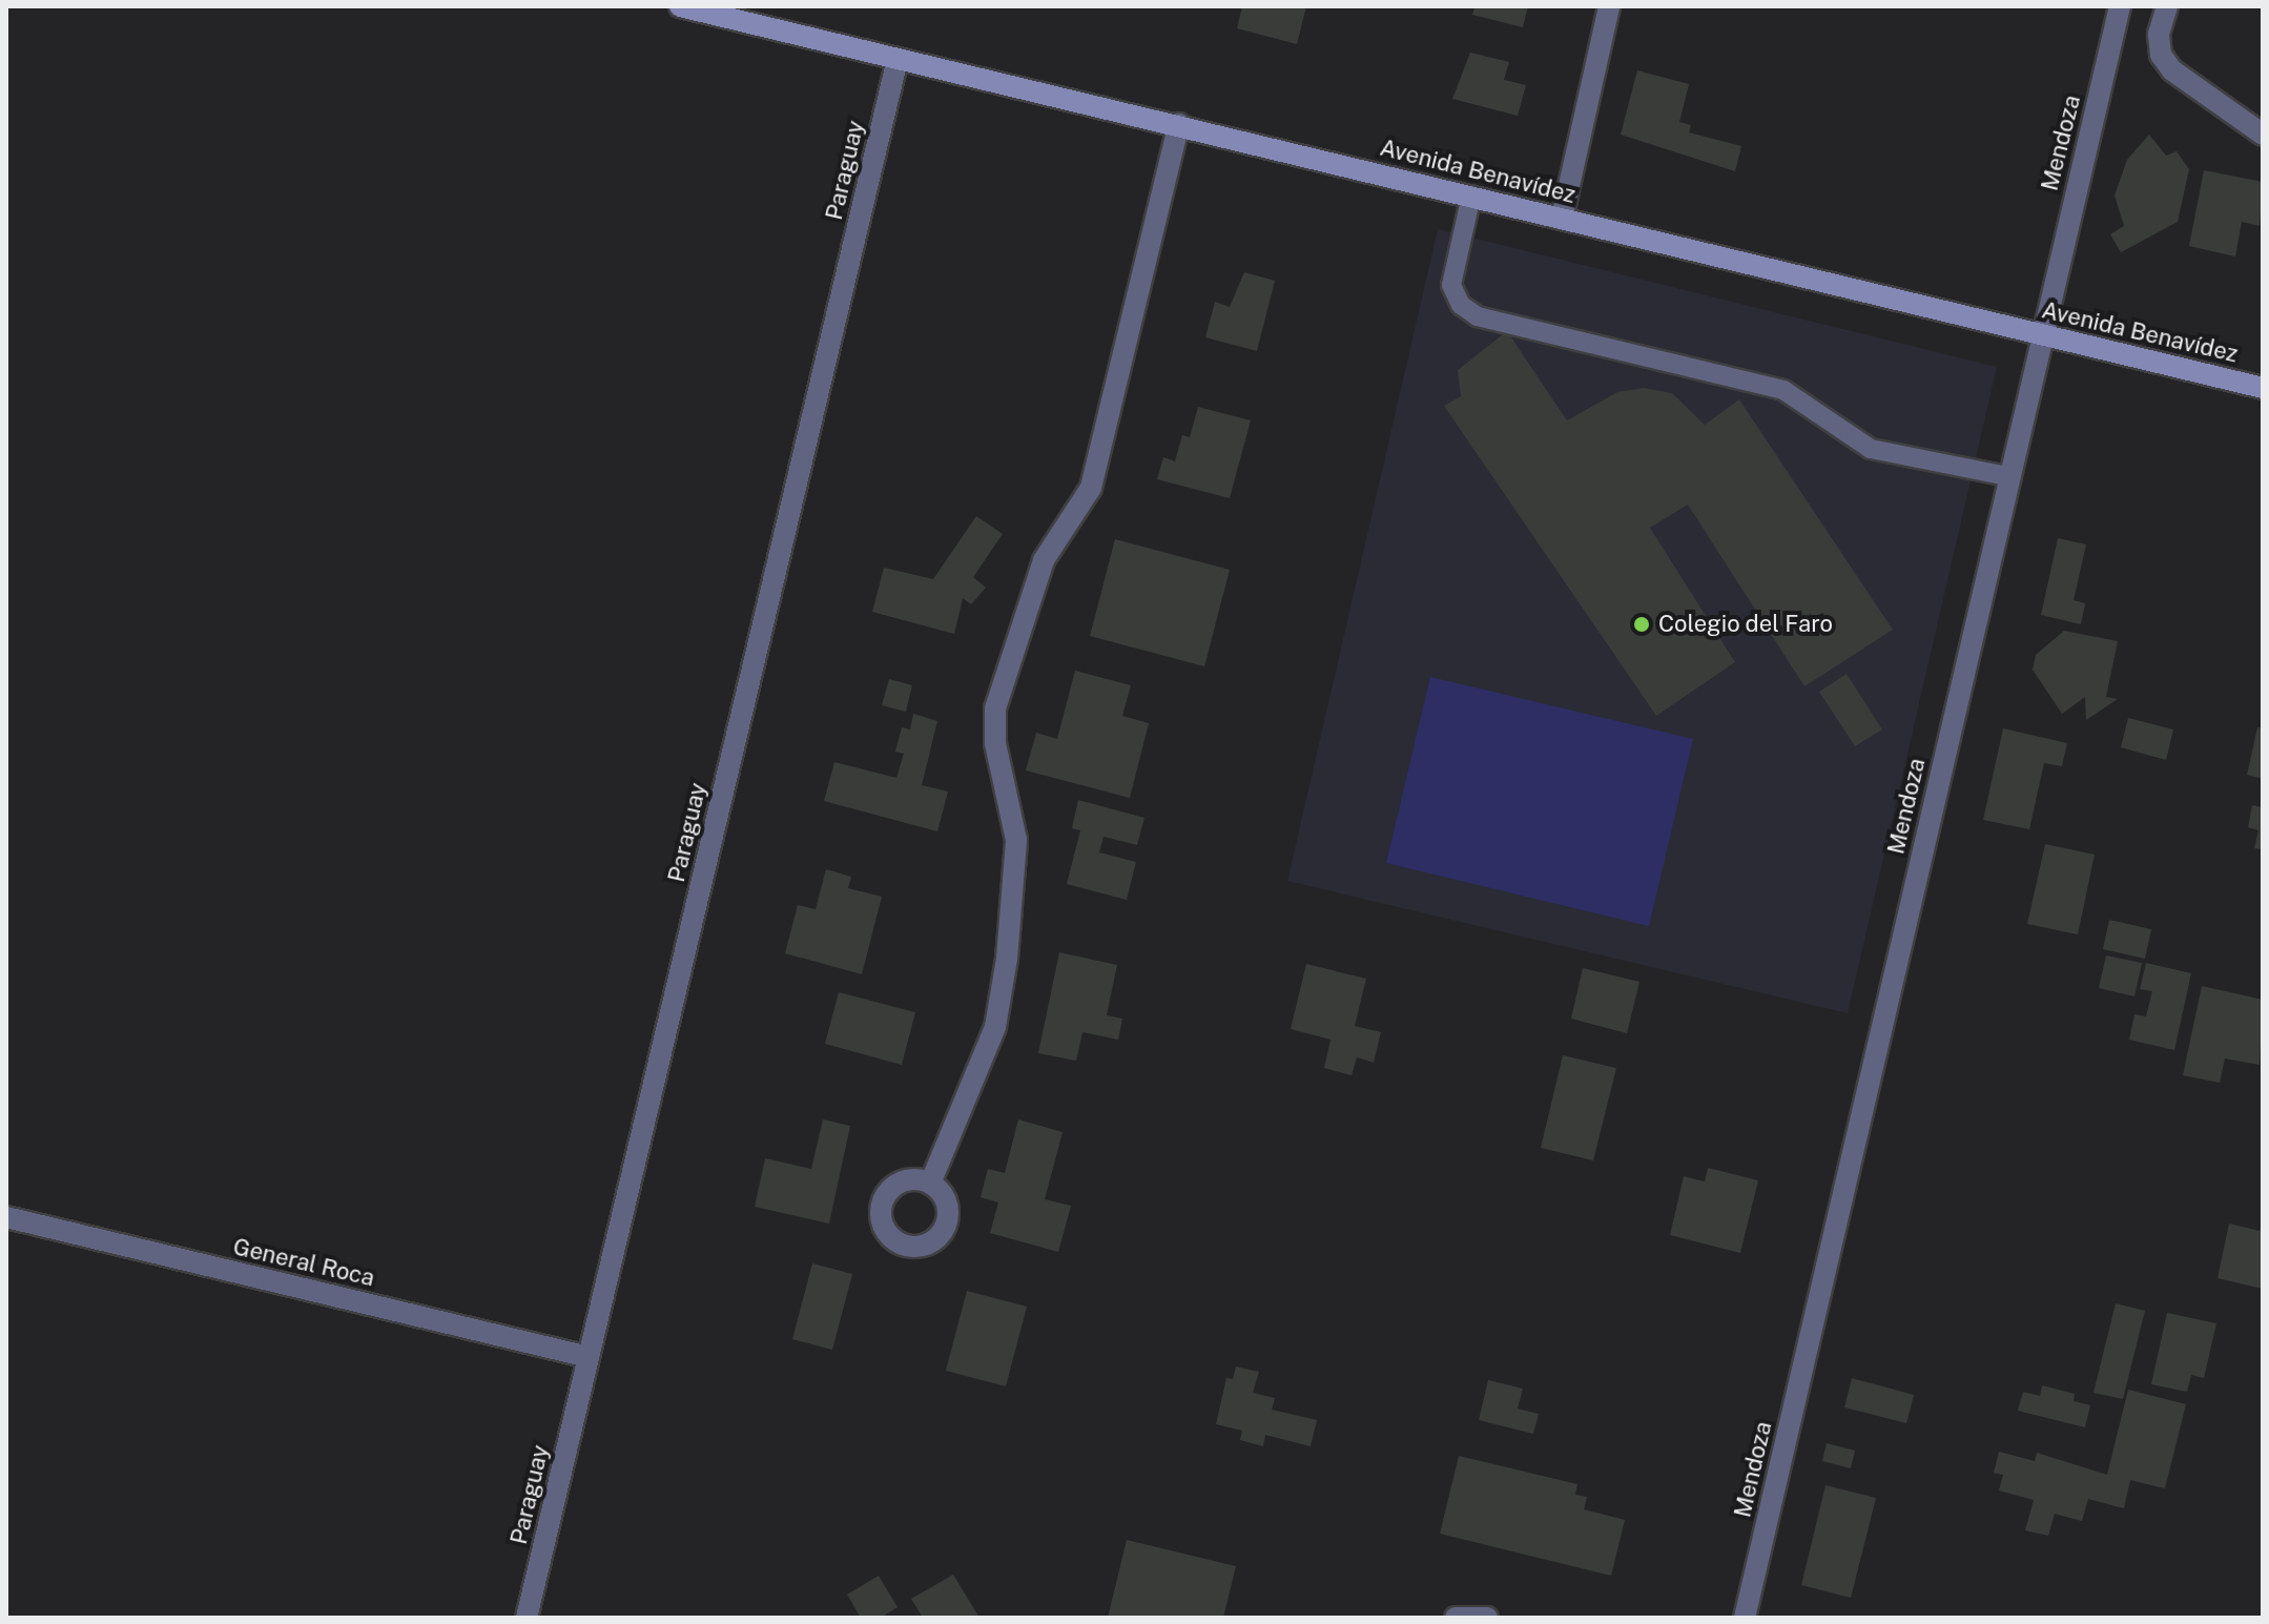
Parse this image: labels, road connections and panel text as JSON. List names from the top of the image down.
{
  "streets": {
    "main road": ["Avenida Benavídez"],
    "street": ["Mendoza", "Paraguay", "General Roca"]
  },
  "crossings": [
    ["Mendoza", "Avenida Benavídez"],
    ["Paraguay", "Avenida Benavídez"],
    ["Paraguay", "General Roca"]
  ],
  "places": ["Colegio del Faro"]
}
